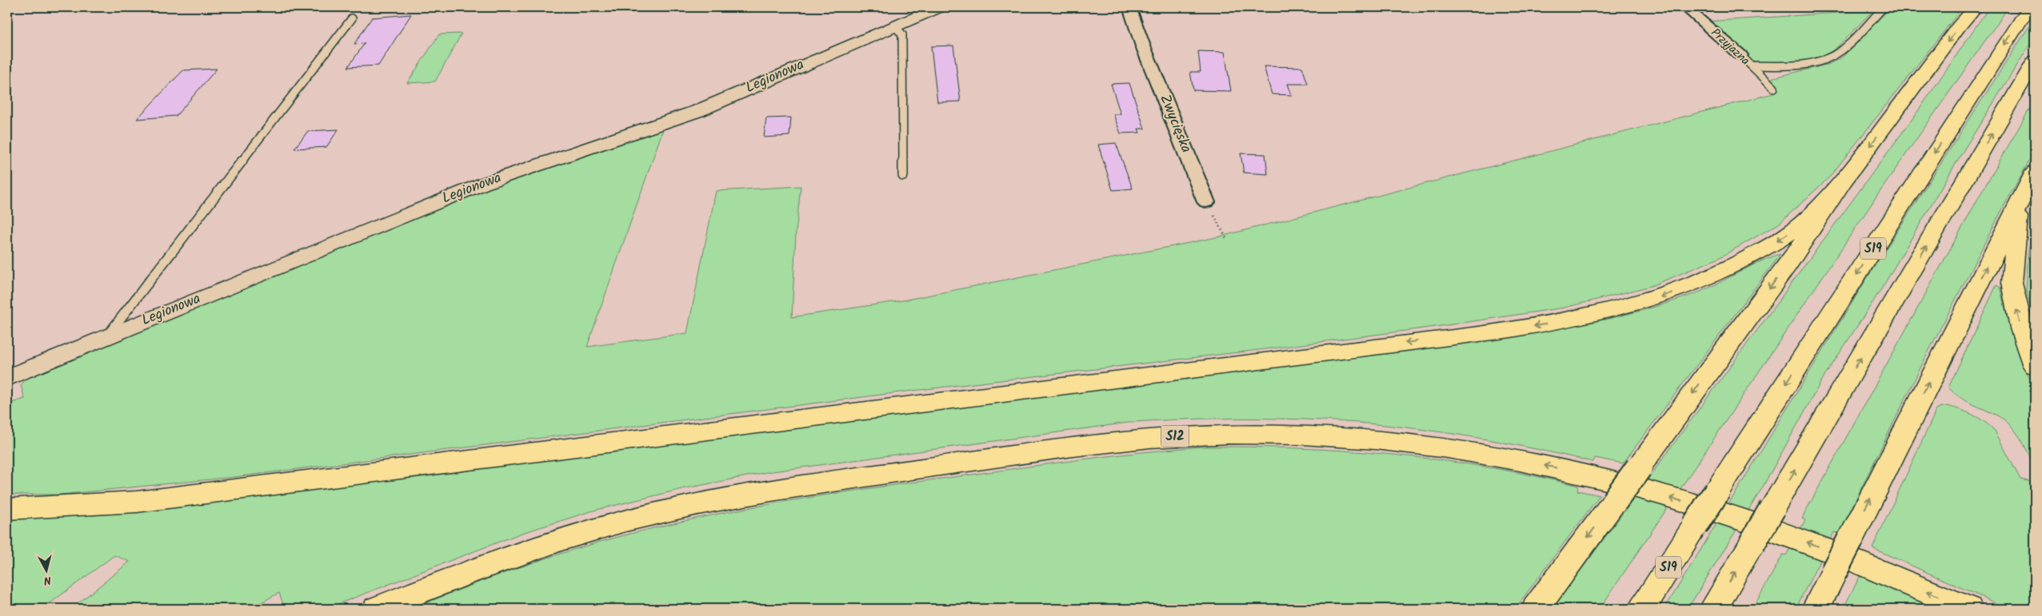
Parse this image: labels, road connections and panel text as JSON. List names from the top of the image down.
{
  "streets": {
    "highway": ["S19", "S12"],
    "street": ["Przyjazna", "Legionowa", "Zwycięska"]
  },
  "north": "bottom"
}
